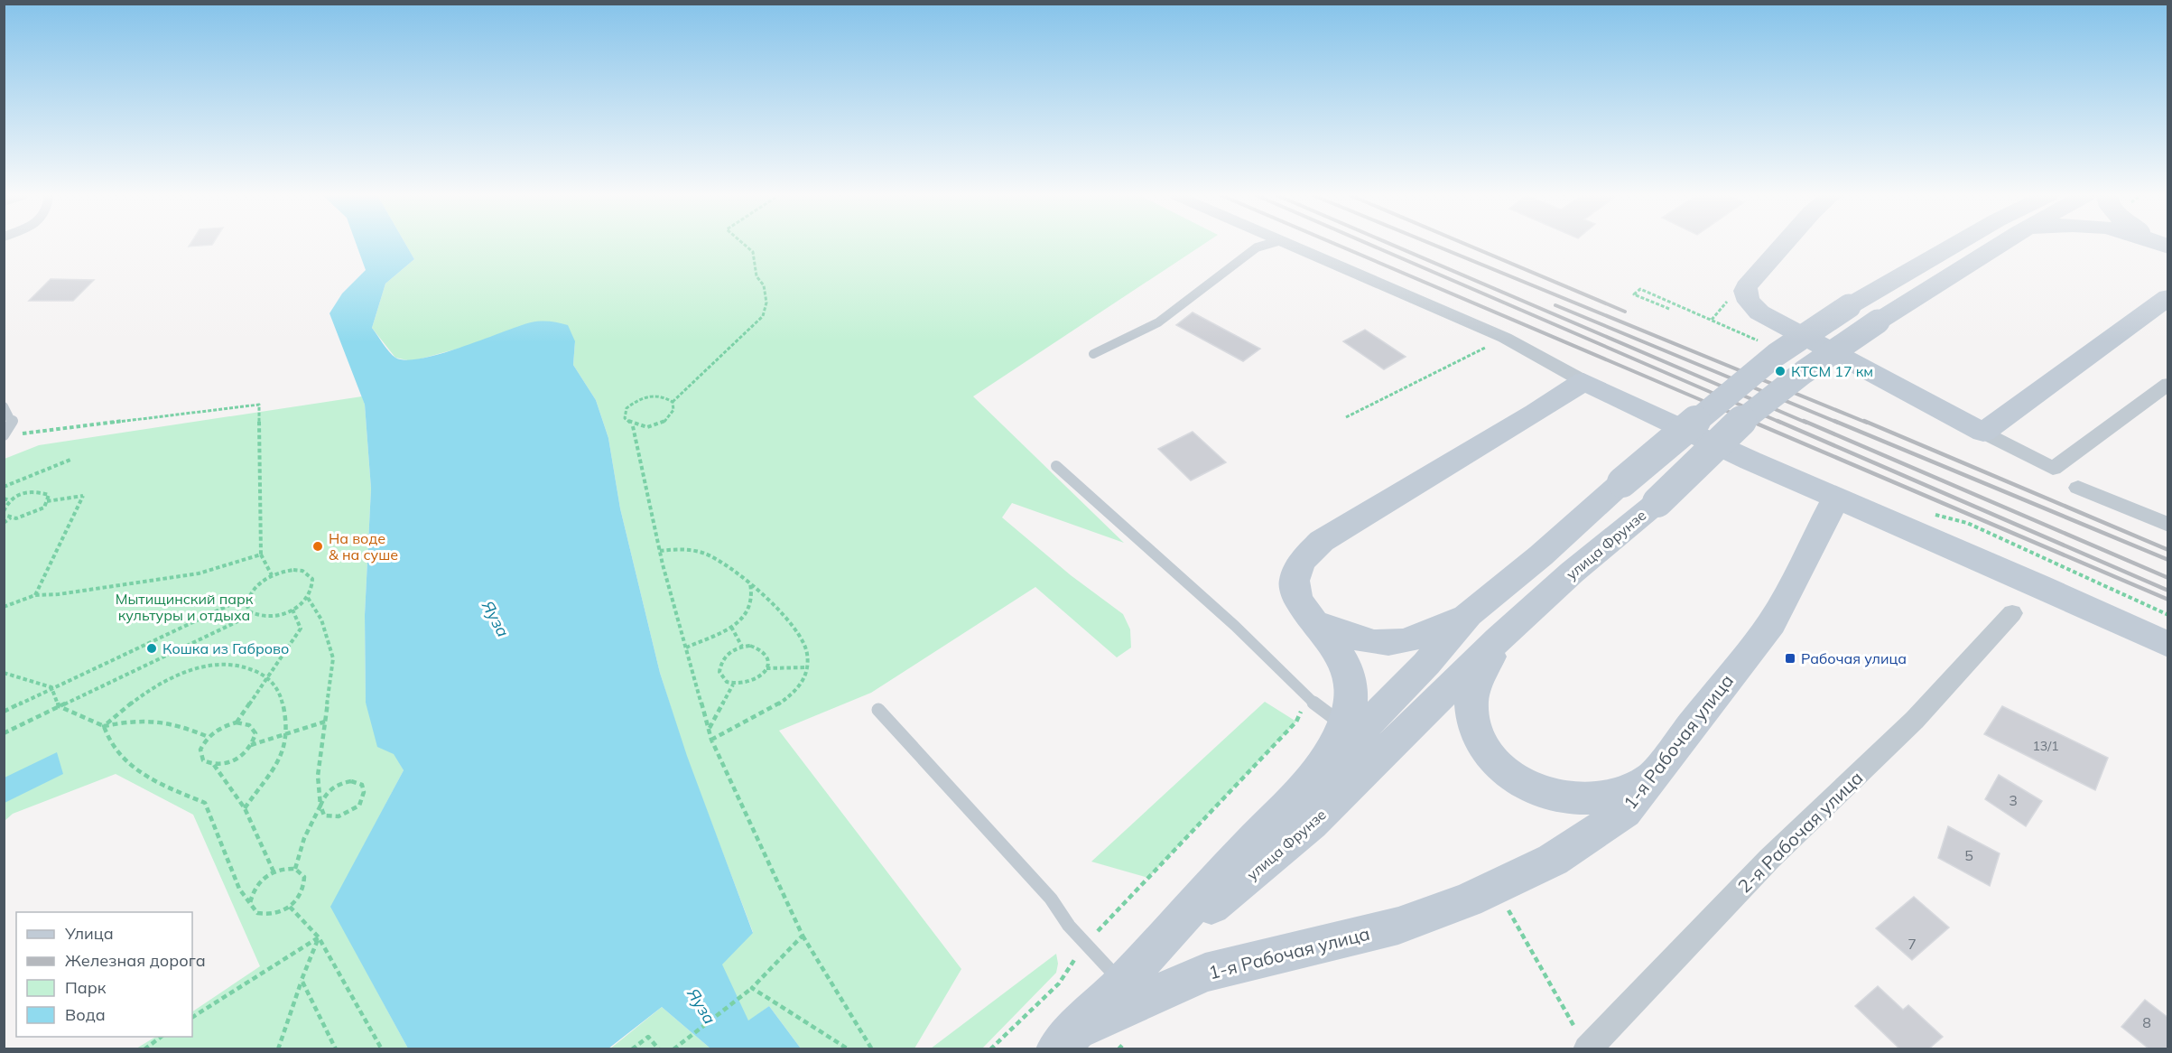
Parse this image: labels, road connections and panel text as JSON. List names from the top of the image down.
{
  "streets": {
    "main road": ["улица Фрунзе", "1-я Рабочая улица"],
    "street": ["2-я Рабочая улица"]
  },
  "crossings": [
    ["улица Фрунзе", "1-я Рабочая улица"]
  ],
  "water": ["Яуза"],
  "parks": ["Мытищинский парк культуры и отдыха"],
  "places": {
    "other": ["КТСМ 17 км", "На воде & на суше", "Кошка из Габрово"],
    "transit": ["Рабочая улица"]
  },
  "house_numbers": [
    "13/1",
    "3",
    "5",
    "7",
    "8"
  ],
  "legend": [
    "Улица",
    "Железная дорога",
    "Парк",
    "Вода"
  ]
}
